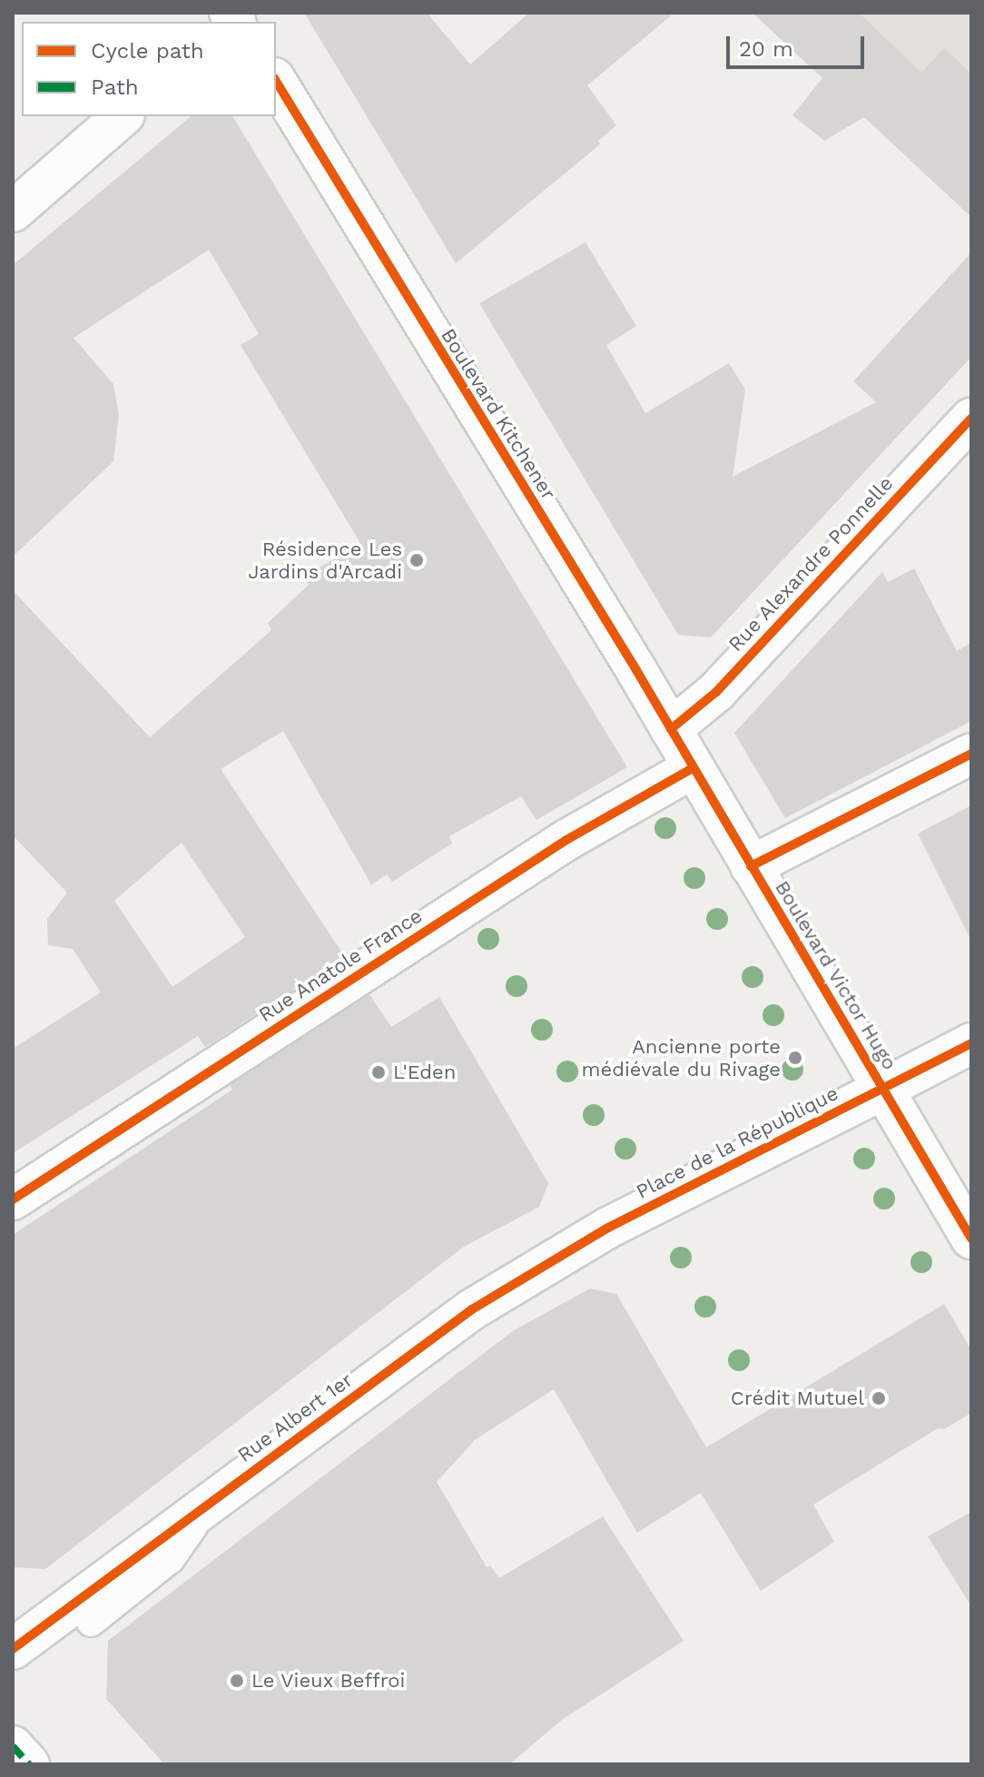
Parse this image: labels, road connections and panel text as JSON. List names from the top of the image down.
{
  "streets": {
    "street": [
      "Boulevard Kitchener",
      "Rue Alexandre Ponnelle",
      "Rue Anatole France",
      "Boulevard Victor Hugo",
      "Place de la République",
      "Rue Albert 1er"
    ]
  },
  "crossings": [
    ["Boulevard Kitchener", "Rue Alexandre Ponnelle"],
    ["Boulevard Kitchener", "Rue Anatole France"],
    ["Boulevard Kitchener", "Boulevard Victor Hugo"],
    ["Rue Anatole France", "Boulevard Victor Hugo"],
    ["Boulevard Victor Hugo", "Place de la République"],
    ["Place de la République", "Rue Albert 1er"]
  ],
  "places": [
    "Résidence Les Jardins d'Arcadi",
    "Ancienne porte médiévale du Rivage",
    "L'Eden",
    "Crédit Mutuel",
    "Le Vieux Beffroi"
  ],
  "legend": ["Cycle path", "Path"],
  "scale_bar": "20 m"
}
